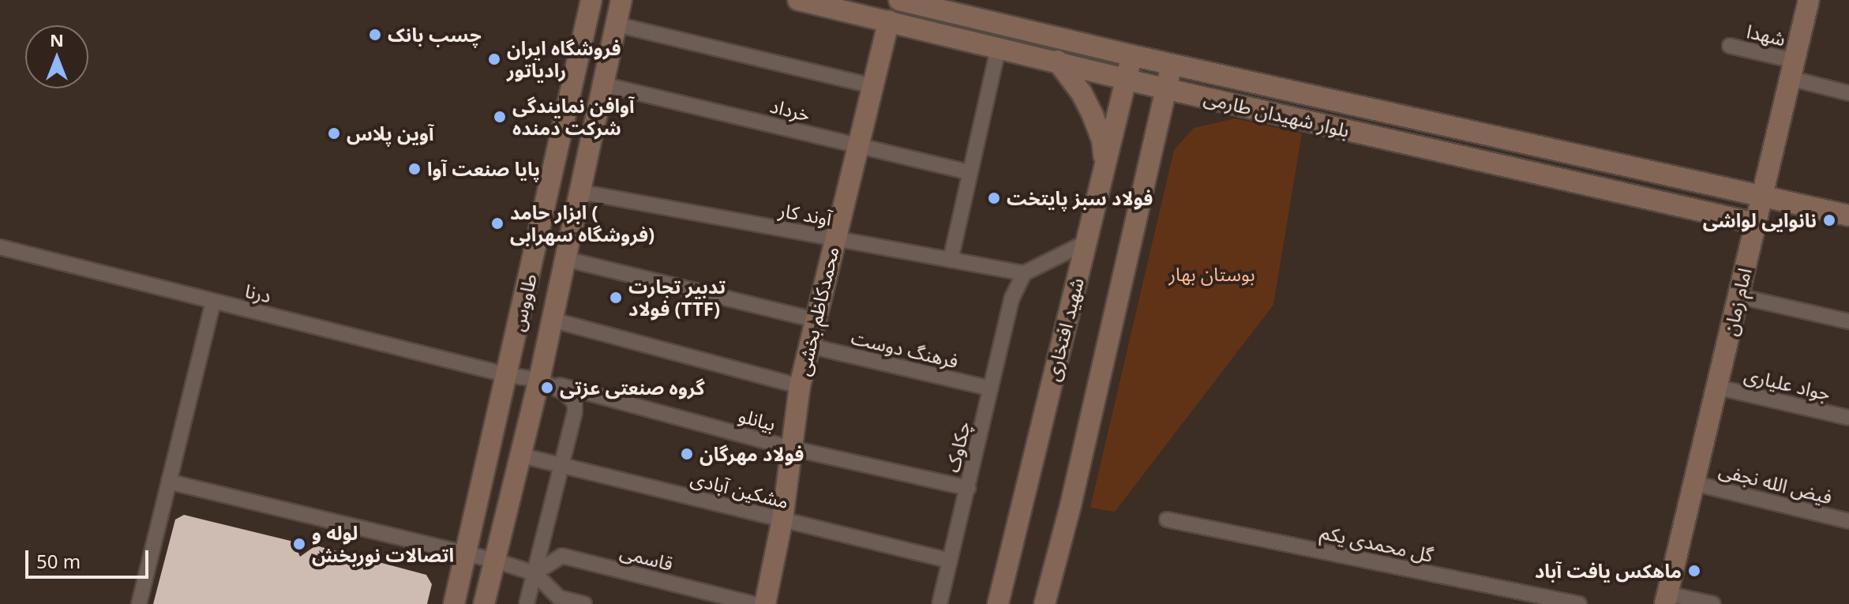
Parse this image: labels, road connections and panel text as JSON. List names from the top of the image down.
{
  "streets": {
    "main road": [
      "بلوار شهیدان طارمی",
      "امام زمان",
      "طاووس",
      "محمدکاظم بخشی",
      "شهید افتخاری"
    ],
    "street": [
      "شهدا",
      "خرداد",
      "آوند کار",
      "درنا",
      "فرهنگ دوست",
      "جواد علیاری",
      "بیانلو",
      "چکاوک",
      "فیض الله نجفی",
      "مشکین آبادی",
      "گل محمدی یکم",
      "قاسمی"
    ]
  },
  "crossings": [
    ["شهدا", "امام زمان"],
    ["خرداد", "طاووس"],
    ["خرداد", "محمدکاظم بخشی"],
    ["بلوار شهیدان طارمی", "امام زمان"],
    ["بلوار شهیدان طارمی", "محمدکاظم بخشی"],
    ["بلوار شهیدان طارمی", "شهید افتخاری"],
    ["آوند کار", "طاووس"],
    ["آوند کار", "محمدکاظم بخشی"],
    ["آوند کار", "چکاوک"],
    ["درنا", "طاووس"],
    ["درنا", "بیانلو"],
    ["امام زمان", "جواد علیاری"],
    ["امام زمان", "فیض الله نجفی"],
    ["طاووس", "بیانلو"],
    ["طاووس", "مشکین آبادی"],
    ["محمدکاظم بخشی", "فرهنگ دوست"],
    ["محمدکاظم بخشی", "بیانلو"],
    ["محمدکاظم بخشی", "مشکین آبادی"],
    ["فرهنگ دوست", "چکاوک"],
    ["بیانلو", "چکاوک"],
    ["چکاوک", "مشکین آبادی"]
  ],
  "parks": ["بوستان بهار"],
  "places": [
    "چسب بانک",
    "فروشگاه ایران رادیاتور",
    "آوافن نمایندگی شرکت دمنده",
    "آوین پلاس",
    "پایا صنعت آوا",
    "فولاد سبز پایتخت",
    "نانوایی لواشی",
    "ابزار حامد ( فروشگاه سهرابی)",
    "تدبیر تجارت فولاد (TTF)",
    "گروه صنعتی عزتی",
    "فولاد مهرگان",
    "لوله و اتصالات نوربخش",
    "ماهکس یافت آباد"
  ],
  "scale_bar": "50 m",
  "north": "top"
}
